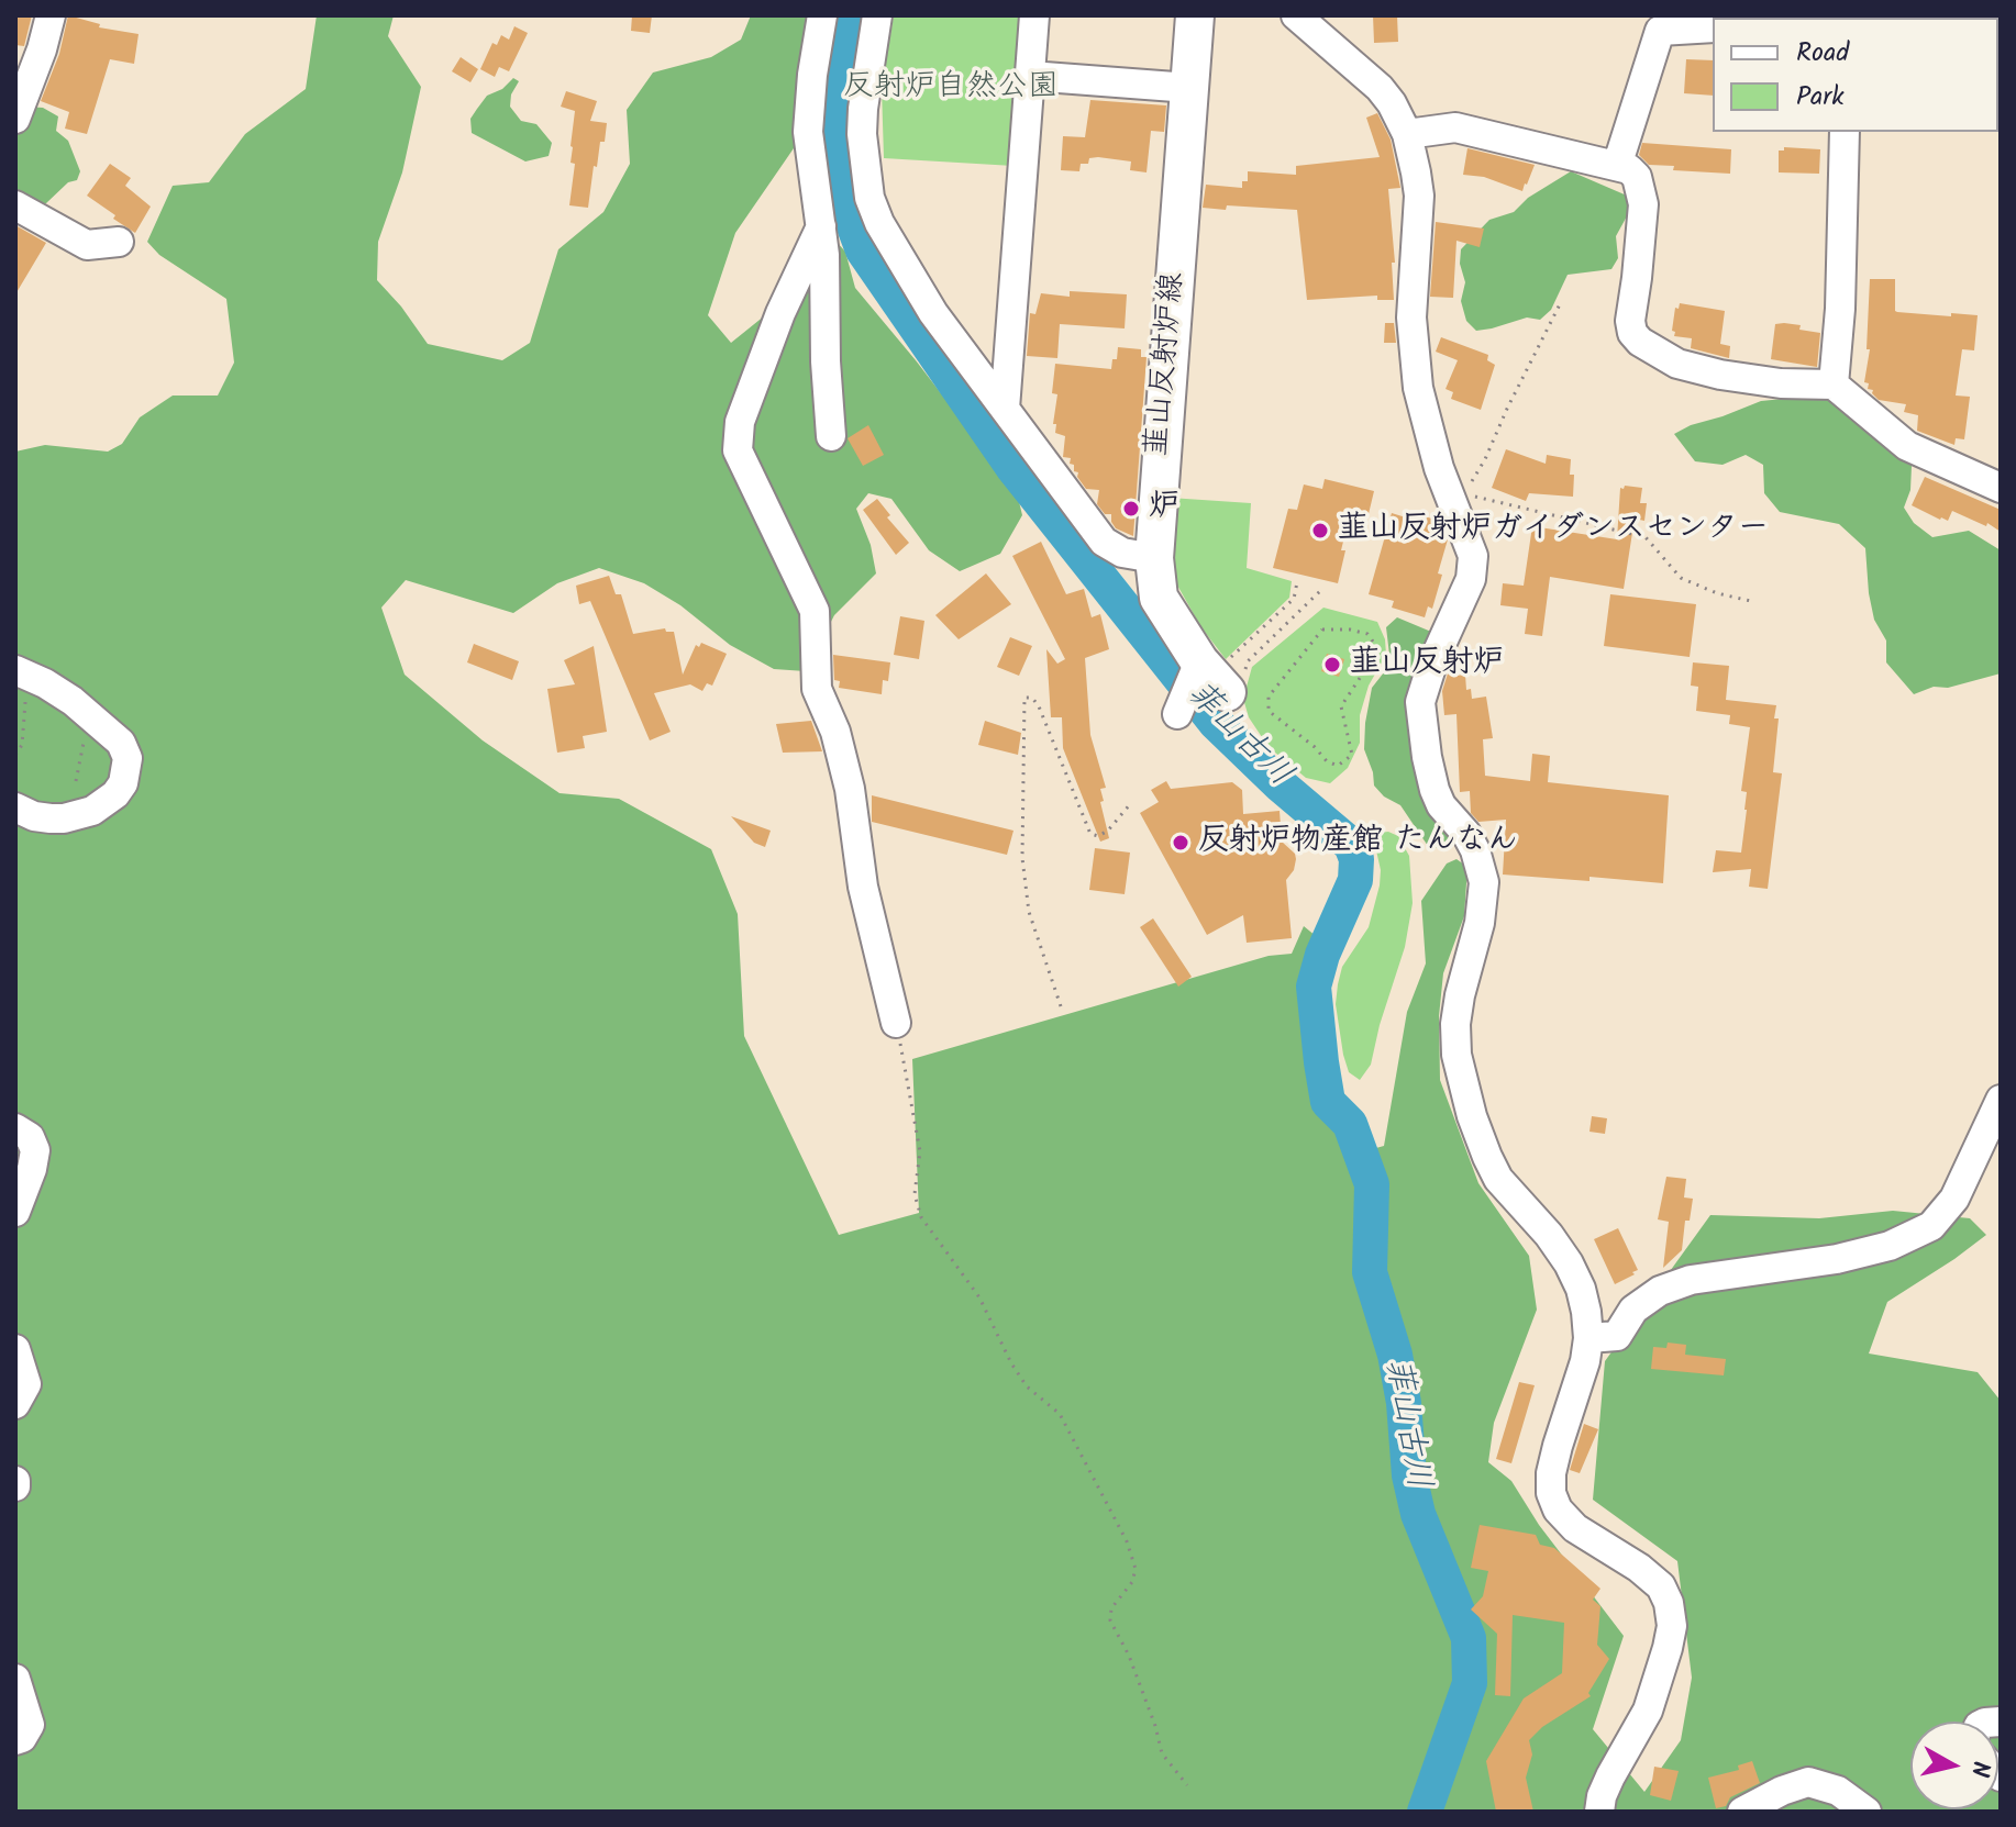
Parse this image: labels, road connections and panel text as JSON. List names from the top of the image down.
{
  "streets": {
    "main road": ["韮山反射炉線"]
  },
  "water": ["菲山古川"],
  "parks": ["反射炉自然公園"],
  "places": [
    "炉",
    "韮山反射炉ガイダンスセンター",
    "韮山反射炉",
    "反射炉物産館 たんなん"
  ],
  "legend": ["Road", "Park"],
  "north": "right"
}
